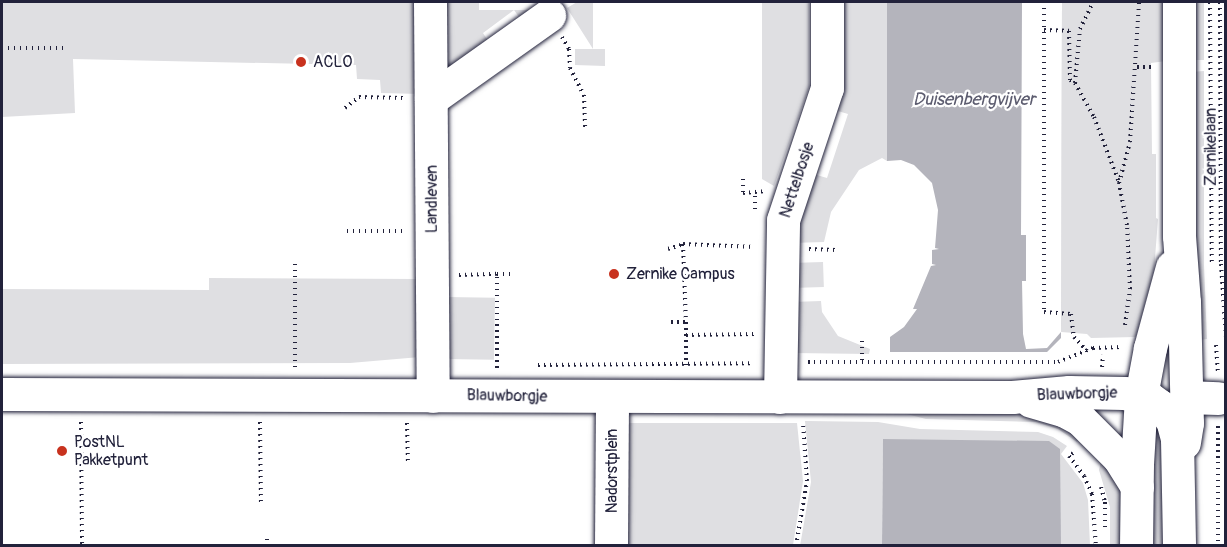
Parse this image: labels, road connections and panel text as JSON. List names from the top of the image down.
{
  "streets": {
    "street": [
      "Zernikelaan",
      "Nettelbosje",
      "Landleven",
      "Blauwborgje",
      "Nadorstplein"
    ]
  },
  "crossings": [
    ["Zernikelaan", "Blauwborgje"],
    ["Nettelbosje", "Blauwborgje"],
    ["Landleven", "Blauwborgje"],
    ["Blauwborgje", "Nadorstplein"]
  ],
  "water": ["Duisenbergvijver"],
  "places": ["ACLO", "Zernike Campus", "PostNL Pakketpunt"]
}
